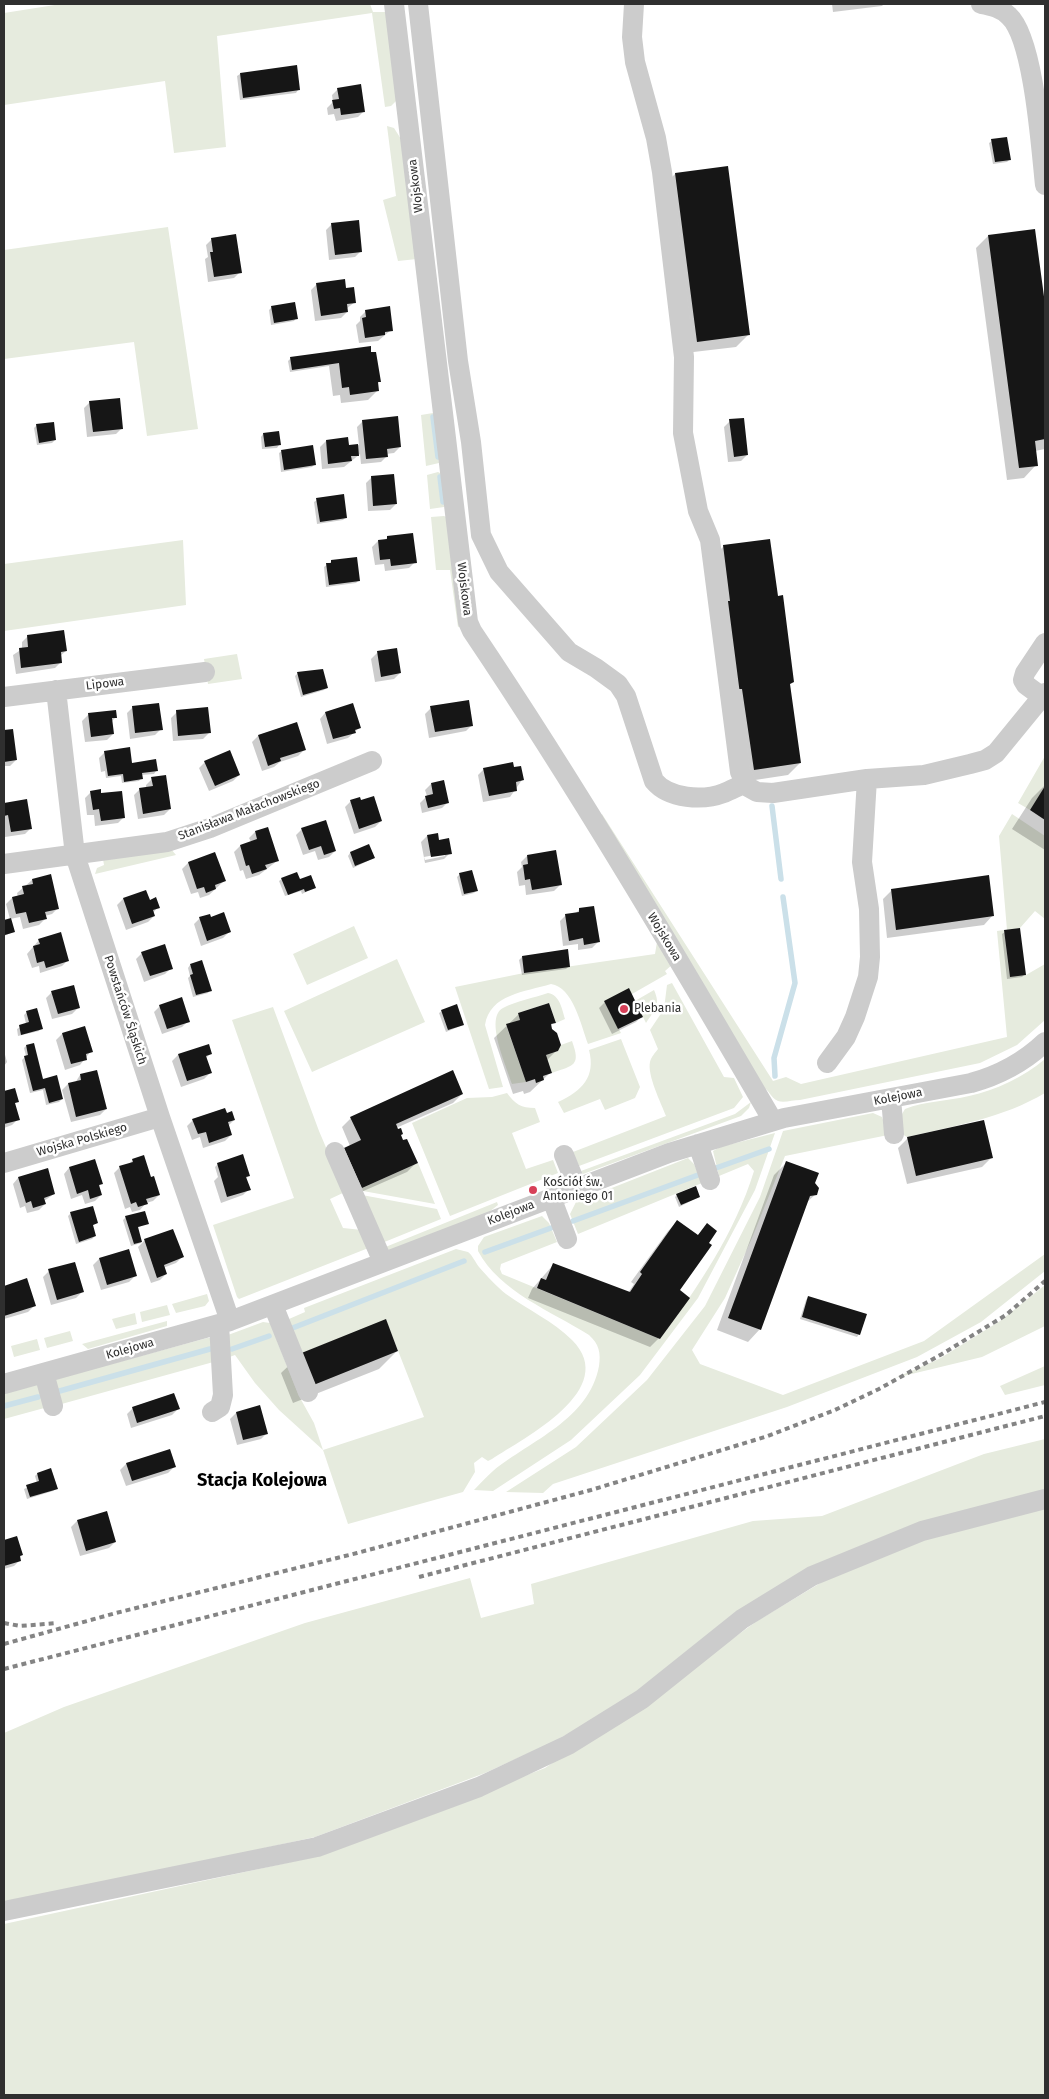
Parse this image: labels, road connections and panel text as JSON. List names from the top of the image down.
{
  "streets": {
    "street": [
      "Wojskowa",
      "Lipowa",
      "Stanisława Małachowskiego",
      "Powstańców Śląskich",
      "Kolejowa",
      "Wojska Polskiego"
    ]
  },
  "crossings": [
    ["Wojskowa", "Kolejowa"],
    ["Lipowa", "Powstańców Śląskich"],
    ["Stanisława Małachowskiego", "Powstańców Śląskich"],
    ["Powstańców Śląskich", "Kolejowa"],
    ["Powstańców Śląskich", "Wojska Polskiego"]
  ],
  "districts": ["Stacja Kolejowa"],
  "places": ["Plebania", "Kościół św. Antoniego 01"]
}
